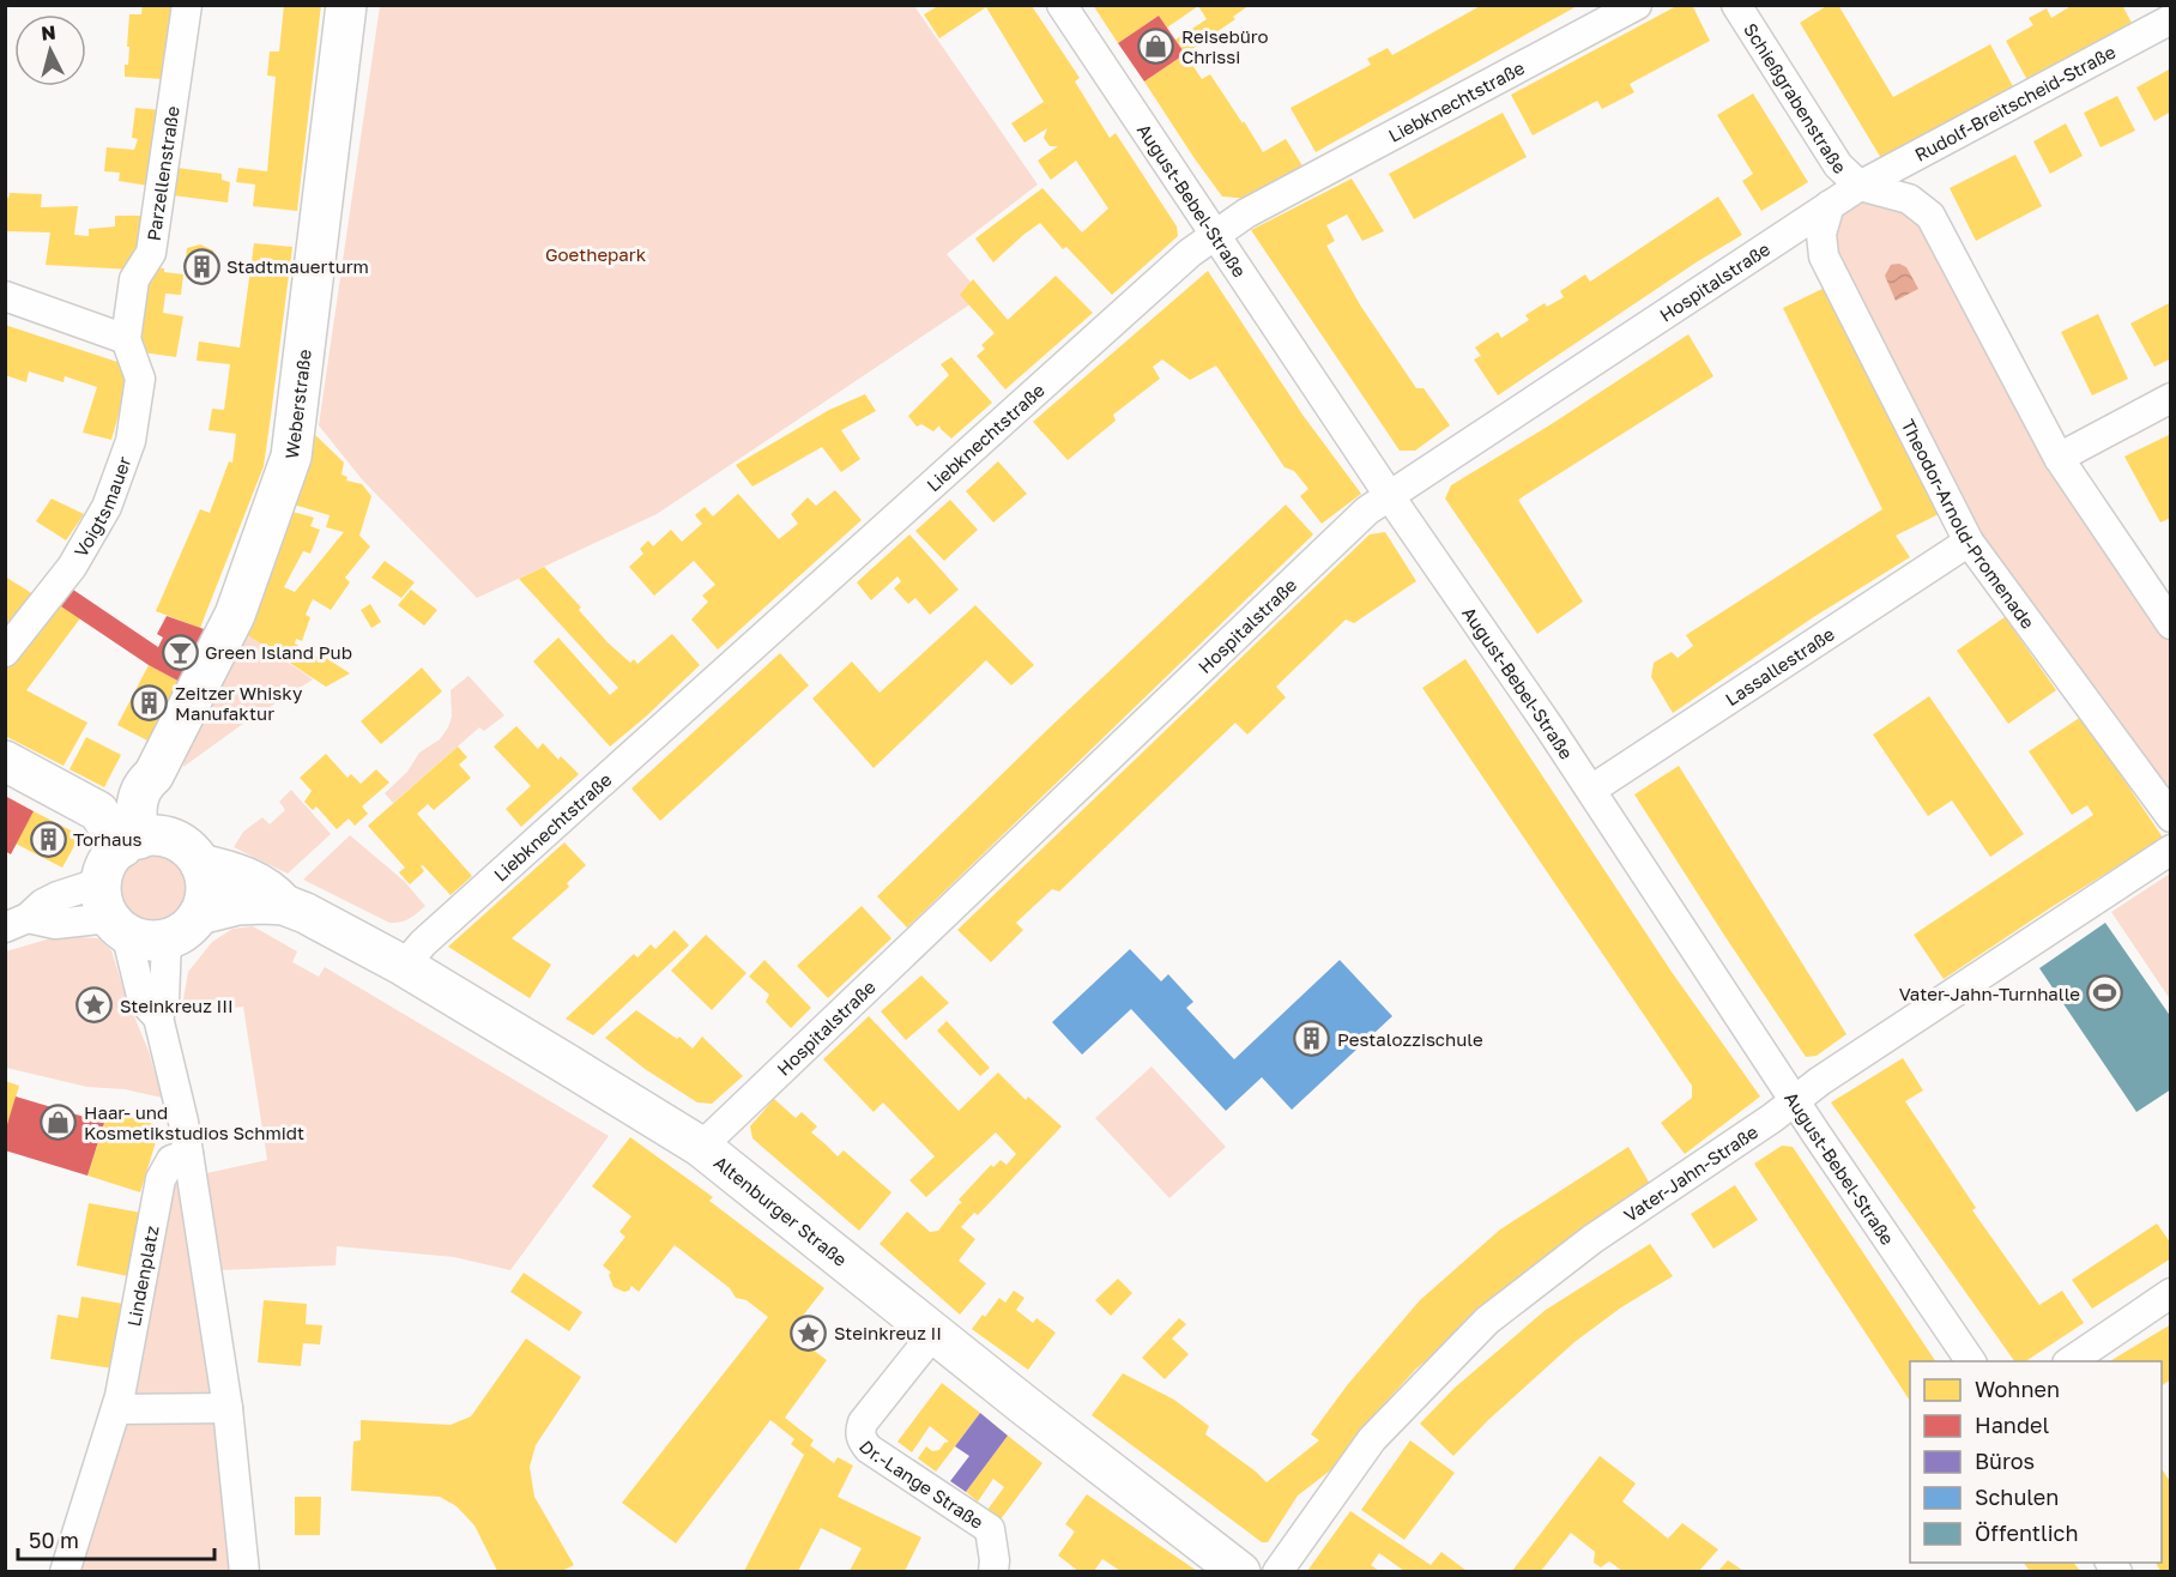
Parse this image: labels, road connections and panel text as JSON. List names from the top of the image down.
{
  "streets": {
    "main road": ["Weberstraße", "Altenburger Straße"],
    "street": [
      "Schießgrabenstraße",
      "Liebknechtstraße",
      "Rudolf-Breitscheid-Straße",
      "Parzellenstraße",
      "August-Bebel-Straße",
      "Hospitalstraße",
      "Voigtsmauer",
      "Theodor-Arnold-Promenade",
      "Lassallestraße",
      "Vater-Jahn-Straße",
      "Lindenplatz",
      "Dr.-Lange Straße"
    ]
  },
  "crossings": [
    ["Schießgrabenstraße", "Rudolf-Breitscheid-Straße"],
    ["Schießgrabenstraße", "Hospitalstraße"],
    ["Liebknechtstraße", "August-Bebel-Straße"],
    ["Liebknechtstraße", "Altenburger Straße"],
    ["Rudolf-Breitscheid-Straße", "Hospitalstraße"],
    ["Parzellenstraße", "Voigtsmauer"],
    ["August-Bebel-Straße", "Hospitalstraße"],
    ["August-Bebel-Straße", "Lassallestraße"],
    ["August-Bebel-Straße", "Vater-Jahn-Straße"],
    ["Hospitalstraße", "Theodor-Arnold-Promenade"],
    ["Hospitalstraße", "Altenburger Straße"],
    ["Weberstraße", "Altenburger Straße"],
    ["Theodor-Arnold-Promenade", "Lassallestraße"],
    ["Altenburger Straße", "Dr.-Lange Straße"]
  ],
  "parks": ["Goethepark"],
  "places": {
    "shop": ["Reisebüro Chrissi", "Haar- und Kosmetikstudios Schmidt"],
    "building": [
      "Stadtmauerturm",
      "Zeitzer Whisky Manufaktur",
      "Torhaus",
      "Pestalozzischule"
    ],
    "bar": ["Green Island Pub"],
    "sports": ["Vater-Jahn-Turnhalle"],
    "place": ["Steinkreuz III", "Steinkreuz II"]
  },
  "legend": [
    "Wohnen",
    "Handel",
    "Büros",
    "Schulen",
    "Öffentlich"
  ],
  "scale_bar": "50 m",
  "north": "top"
}
